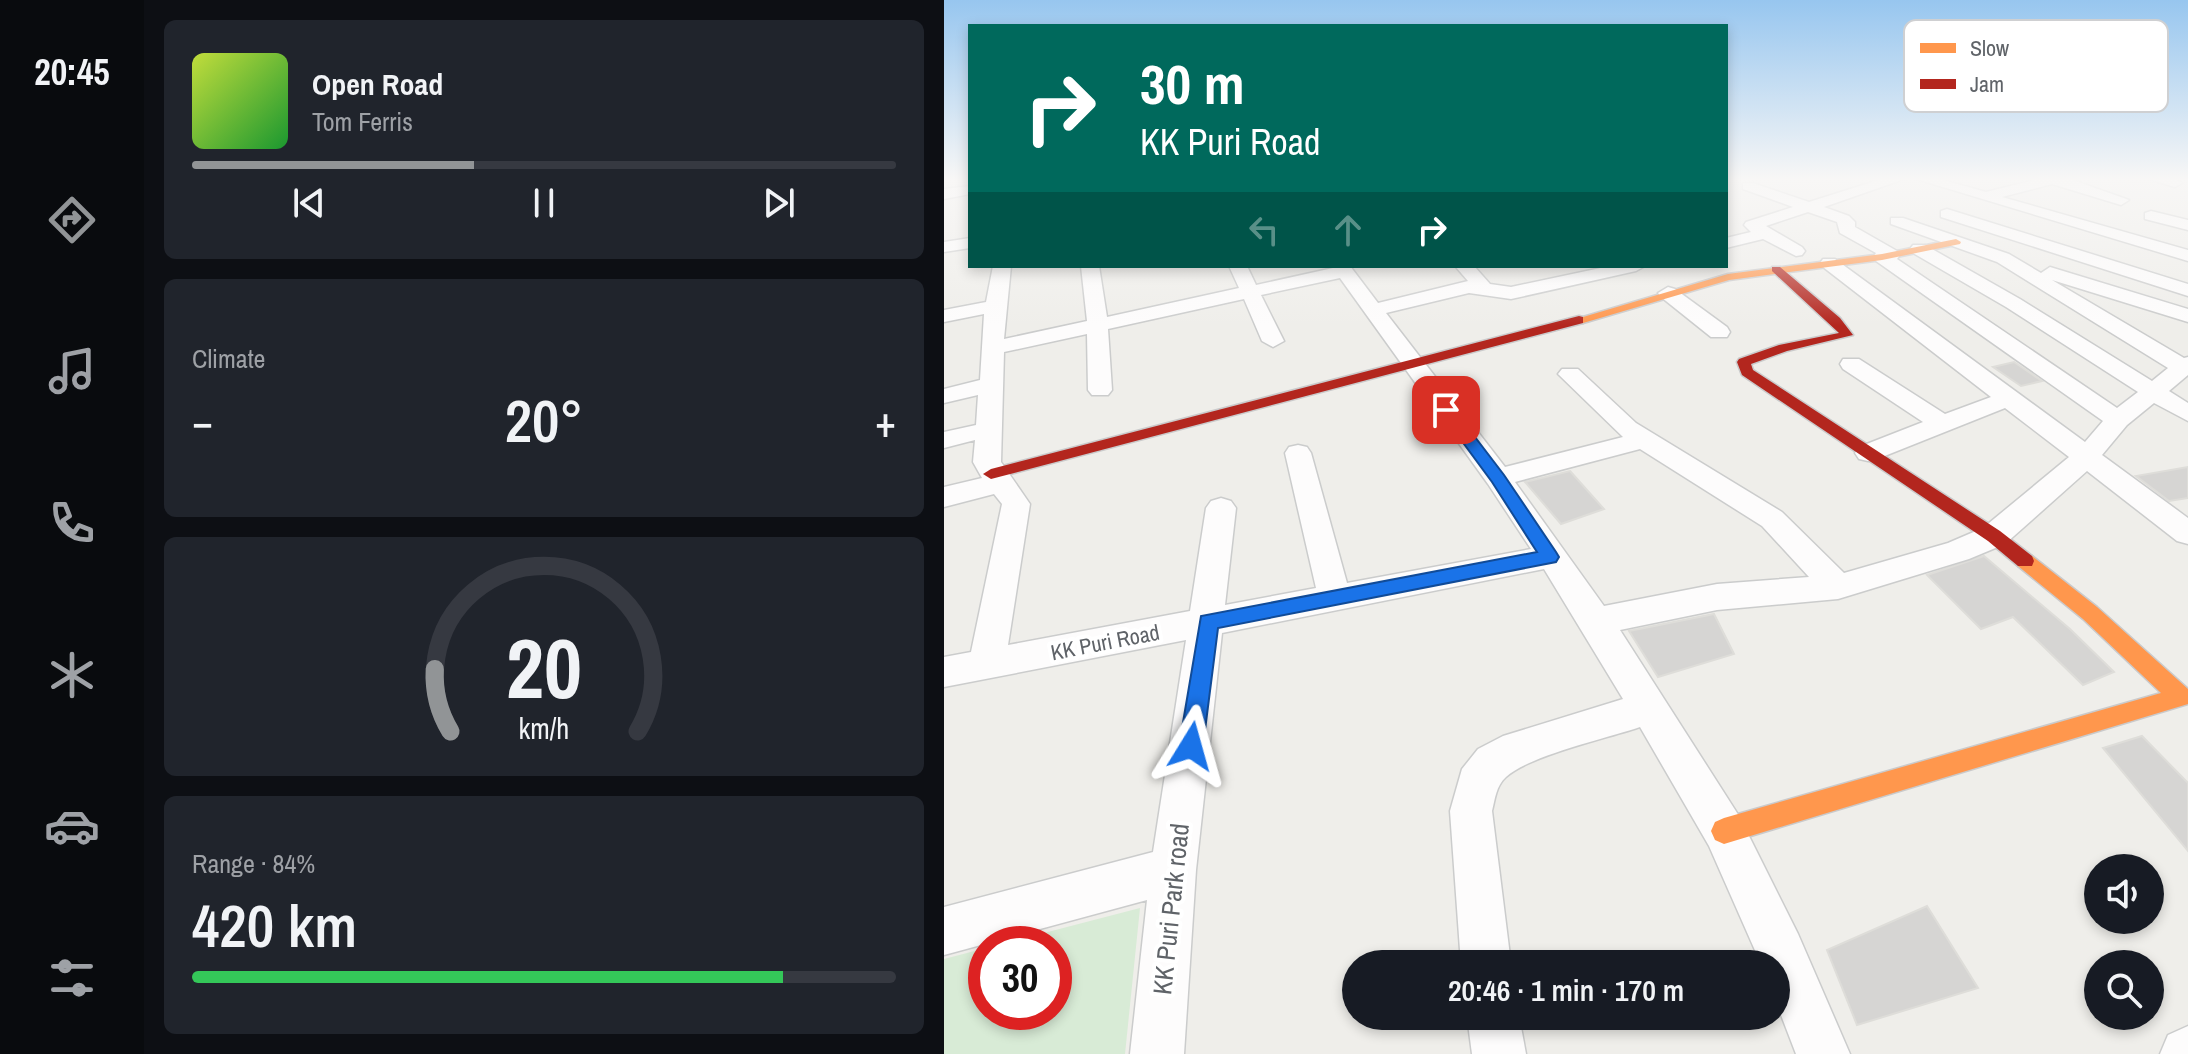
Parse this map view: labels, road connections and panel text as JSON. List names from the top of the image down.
{
  "streets": {
    "street": ["KK Puri Road", "KK Puri Park road"]
  },
  "crossings": [
    ["KK Puri Road", "KK Puri Park road"]
  ],
  "legend": ["Slow", "Jam"],
  "page": {
    "tabs": "20:45",
    "turn": ["30 m", "KK Puri Road"],
    "song": ["Open Road", "Tom Ferris"],
    "tile": [
      "Climate",
      ["Range · 84%", "420 km"]
    ],
    "heat": ["−", "20°", "+"],
    "limit": "30",
    "trip": "20:46 · 1 min · 170 m",
    "gauge": ["20", "km/h"]
  }
}
